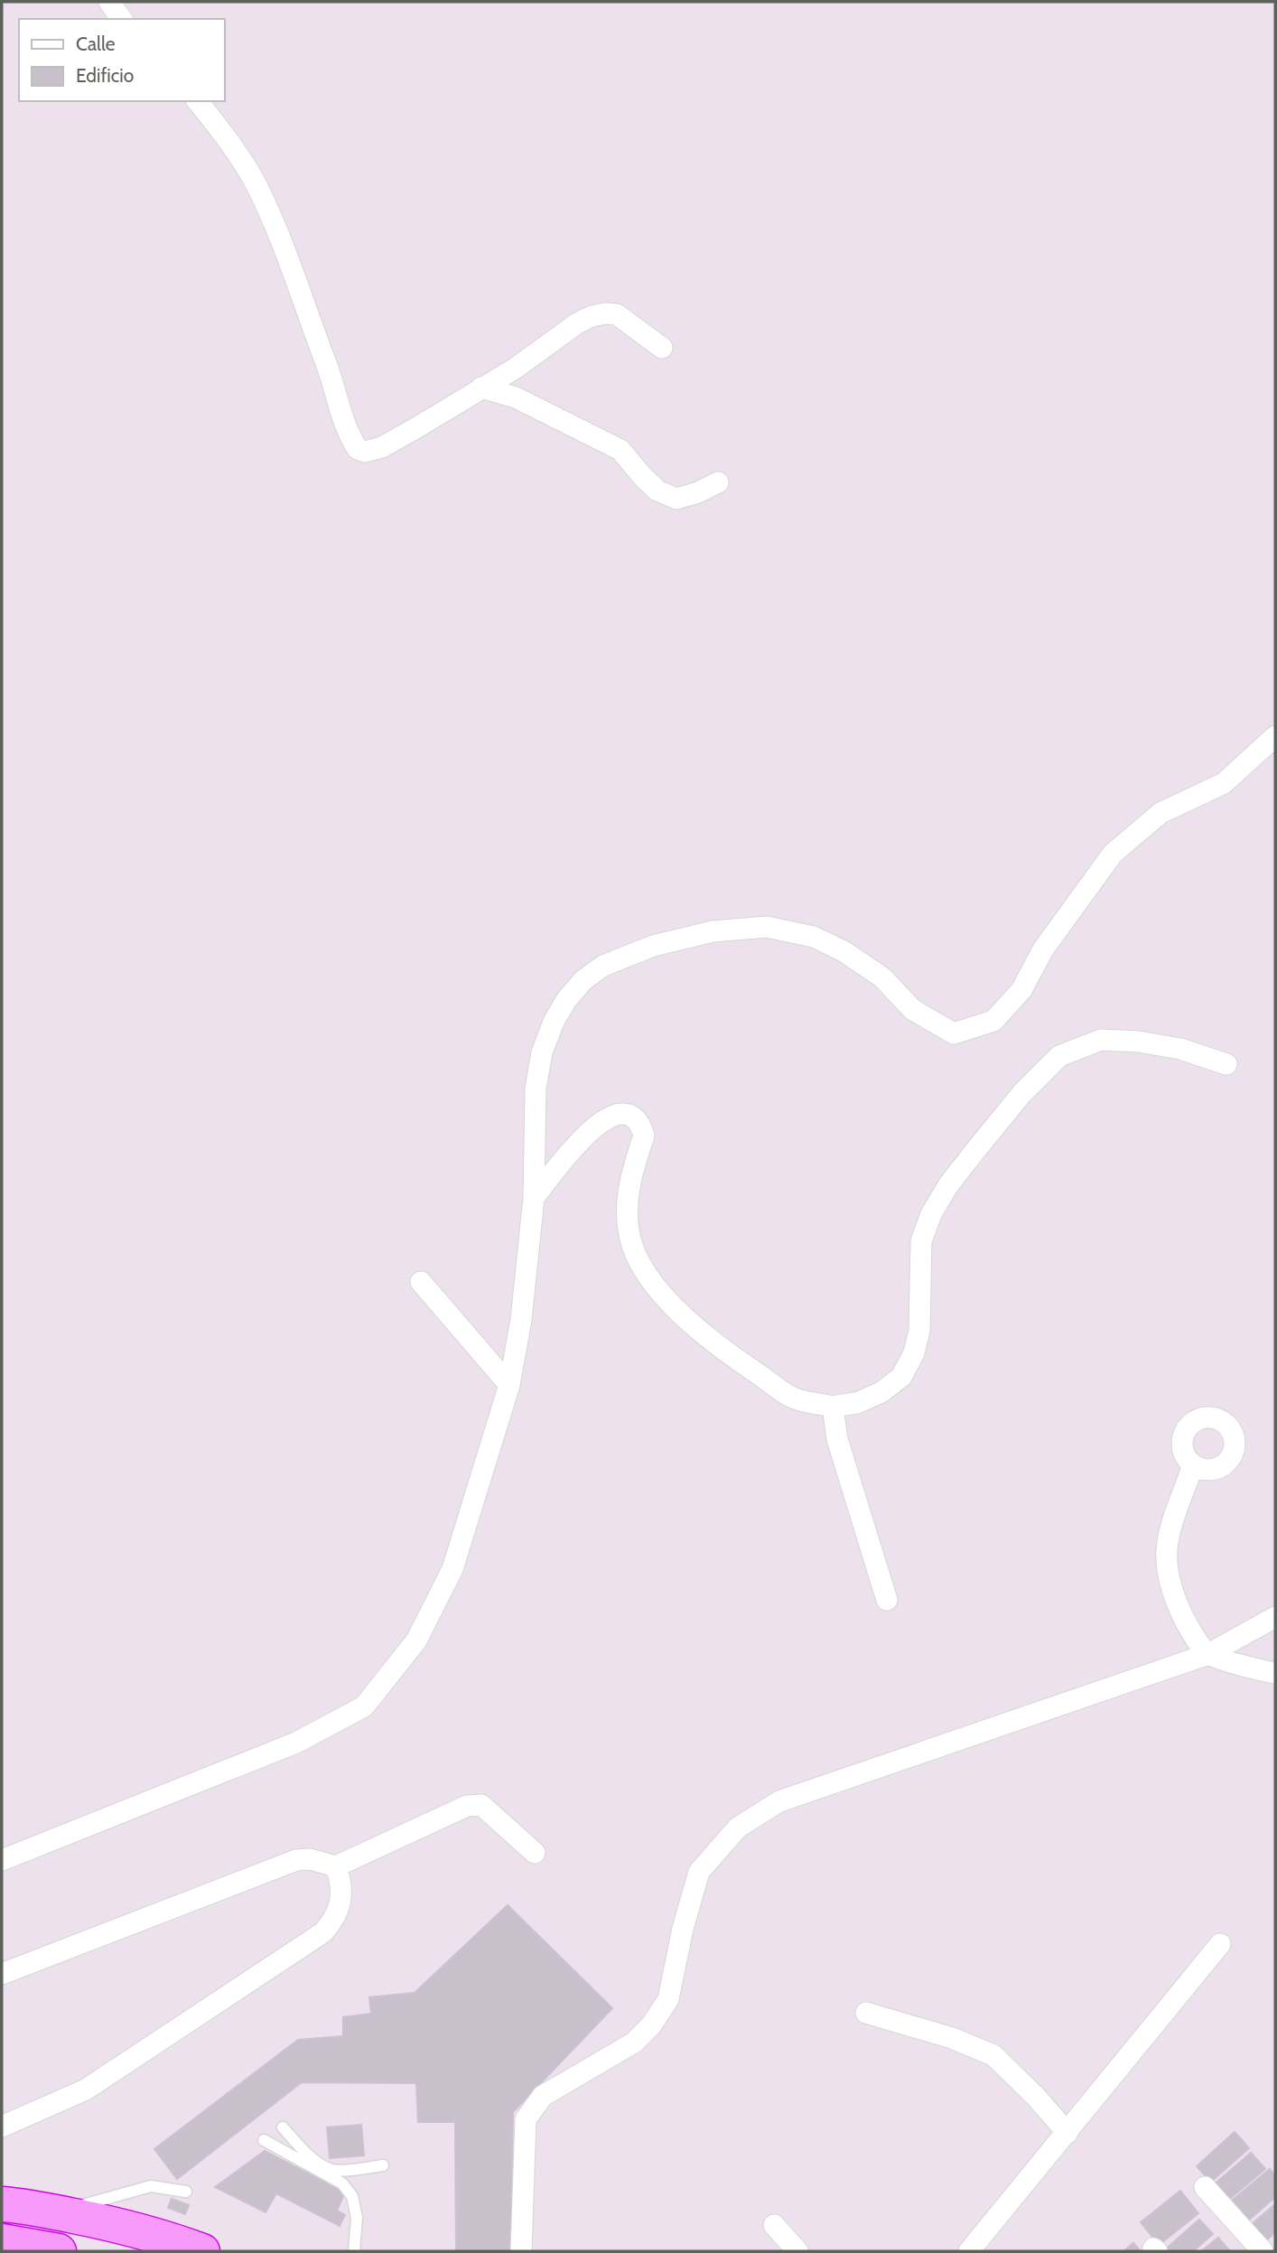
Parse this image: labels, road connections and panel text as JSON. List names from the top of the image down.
{
  "legend": ["Calle", "Edificio"]
}
